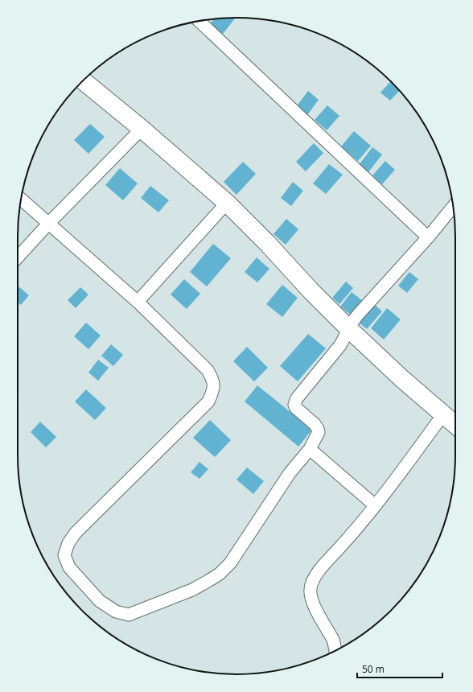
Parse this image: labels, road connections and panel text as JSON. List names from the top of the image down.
{
  "scale_bar": "50 m"
}
